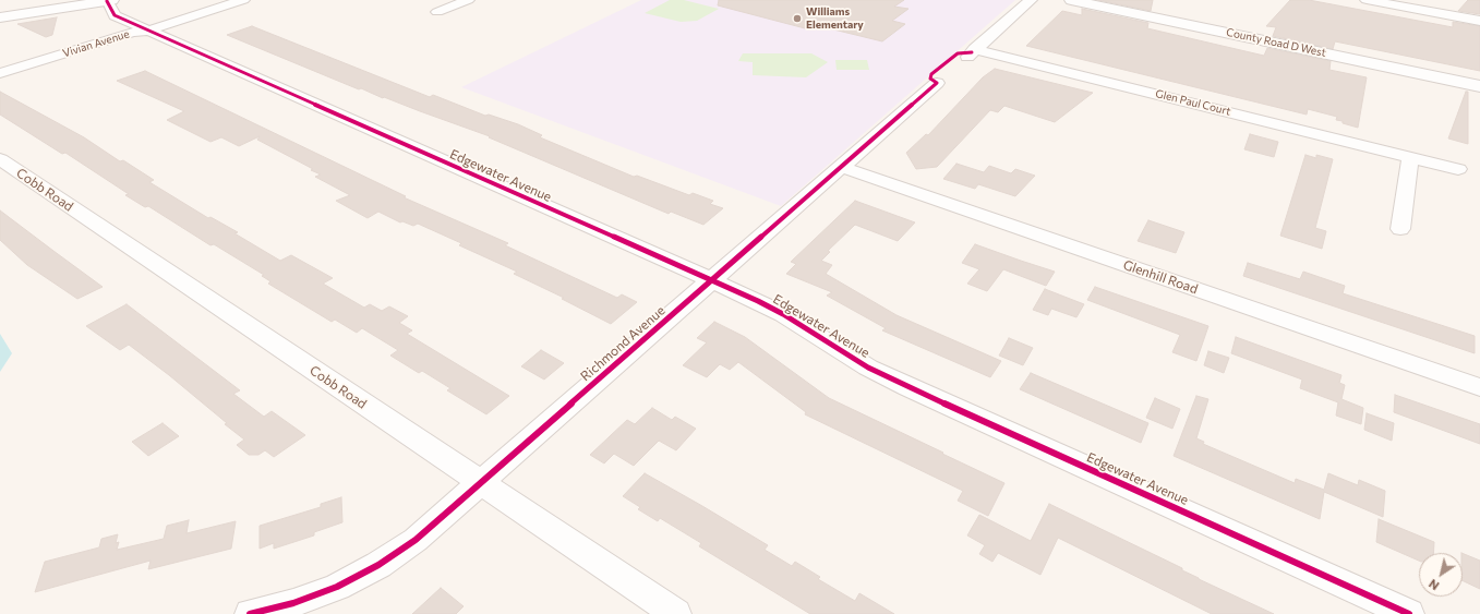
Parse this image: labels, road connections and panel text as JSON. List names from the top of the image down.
{
  "streets": {
    "street": [
      "County Road D West",
      "Vivian Avenue",
      "Glen Paul Court",
      "Edgewater Avenue",
      "Cobb Road",
      "Glenhill Road",
      "Richmond Avenue"
    ]
  },
  "crossings": [
    ["Vivian Avenue", "Edgewater Avenue"],
    ["Edgewater Avenue", "Richmond Avenue"],
    ["Cobb Road", "Richmond Avenue"],
    ["Glenhill Road", "Richmond Avenue"]
  ],
  "places": ["Williams Elementary"],
  "north": "bottom left"
}
